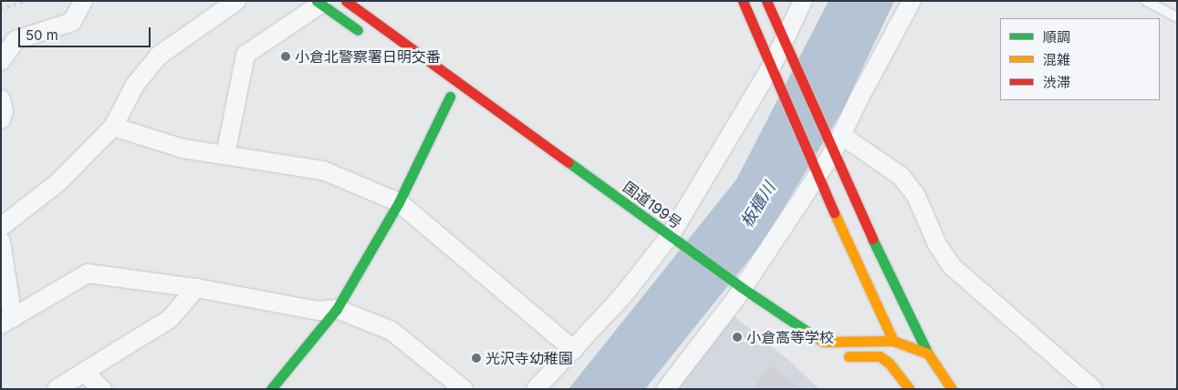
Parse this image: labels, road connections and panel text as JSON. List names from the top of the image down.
{
  "streets": {
    "main road": ["国道199号"]
  },
  "water": ["板櫃川"],
  "places": ["小倉北警察署日明交番", "小倉高等学校", "光沢寺幼稚園"],
  "legend": ["順調", "混雑", "渋滞"],
  "scale_bar": "50 m"
}
